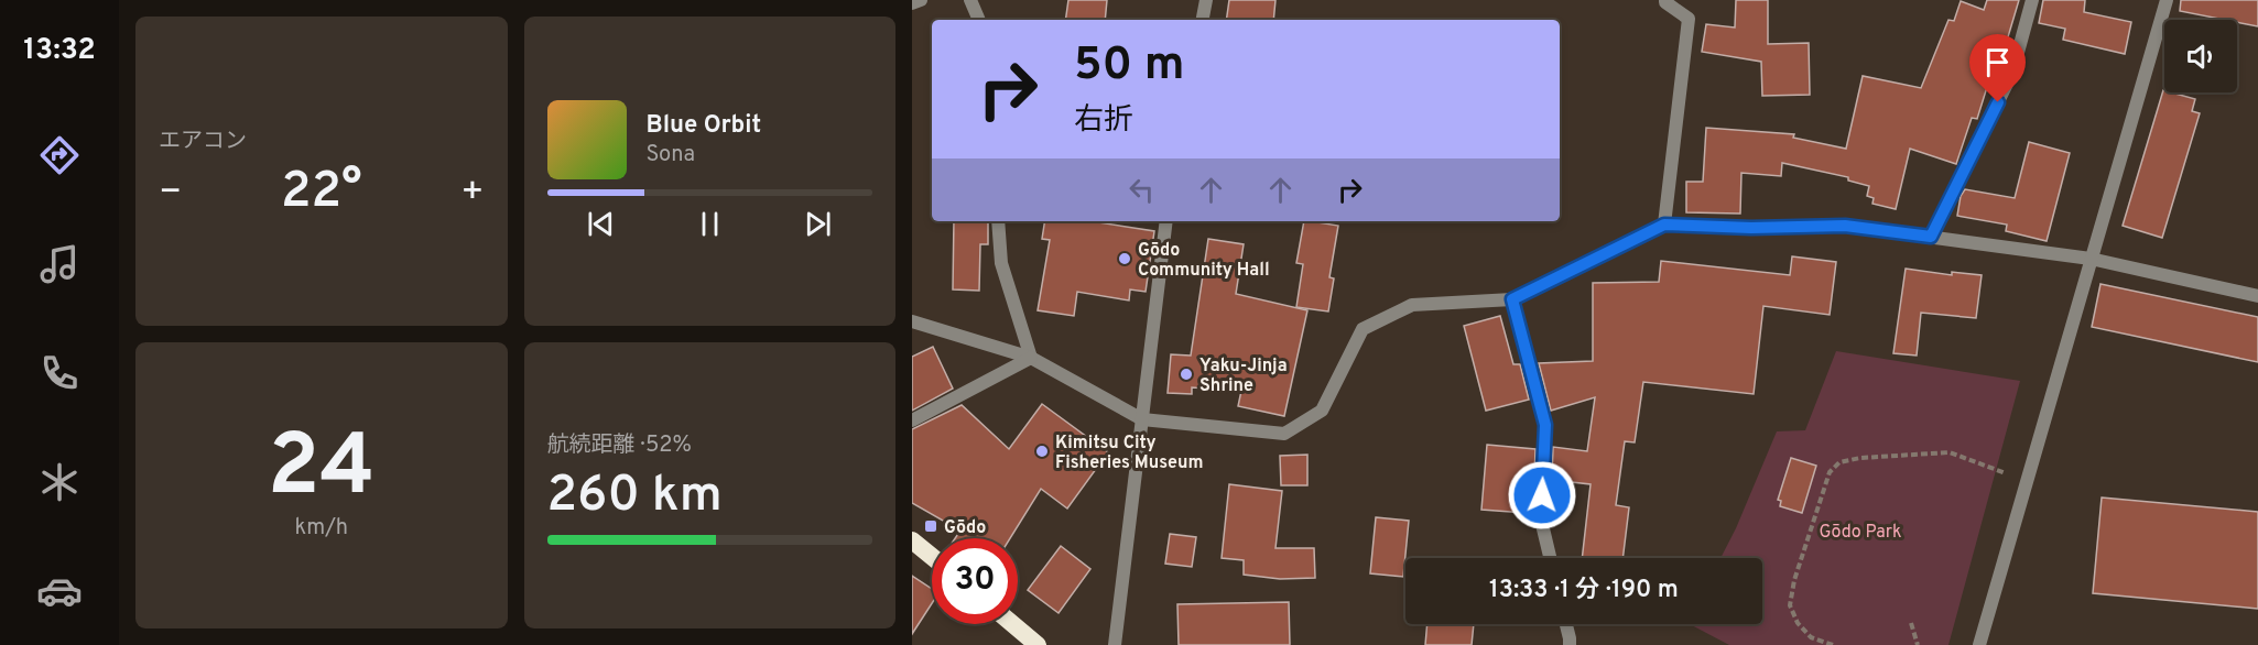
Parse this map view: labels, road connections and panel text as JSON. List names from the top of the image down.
{
  "parks": ["Gōdo Park"],
  "places": {
    "other": ["Gōdo Community Hall", "Yaku-Jinja Shrine", "Kimitsu City Fisheries Museum"],
    "transit": ["Gōdo"]
  },
  "page": {
    "tabs": "13:32",
    "tile": [
      "エアコン",
      ["24", "km/h"],
      ["航続距離 · 52%", "260 km"]
    ],
    "turn": ["50 m", "右折"],
    "song": ["Blue Orbit", "Sona"],
    "heat": ["−", "22°", "+"],
    "limit": "30",
    "trip": "13:33 · 1 分 · 190 m"
  }
}
